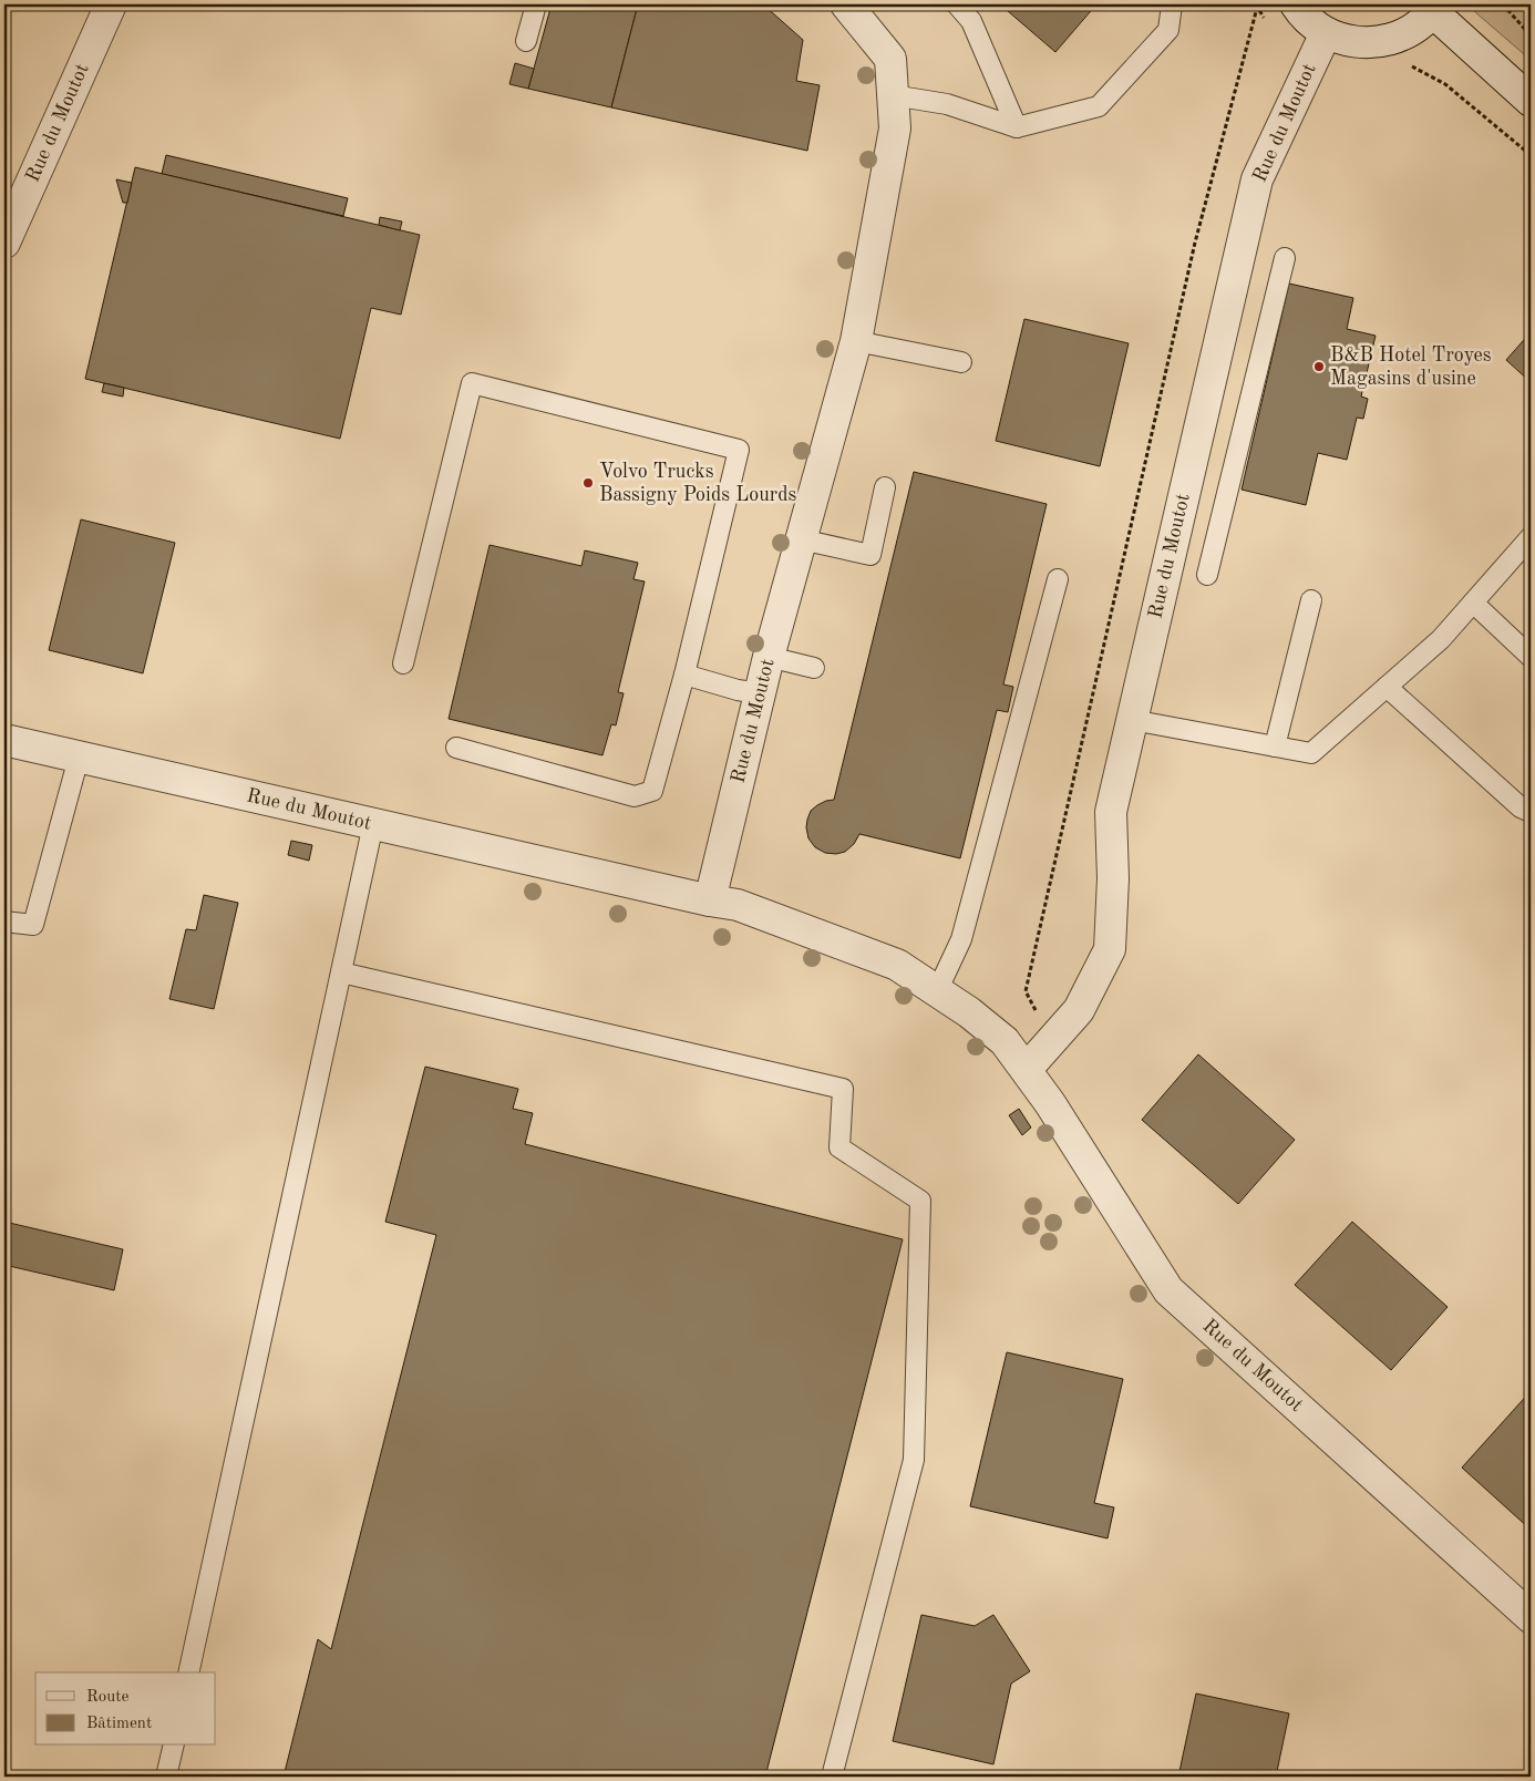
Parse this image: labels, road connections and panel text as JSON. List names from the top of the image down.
{
  "streets": {
    "street": ["Rue du Moutot"]
  },
  "places": ["B&B Hotel Troyes Magasins d'usine", "Volvo Trucks Bassigny Poids Lourds"],
  "legend": ["Route", "Bâtiment"]
}
